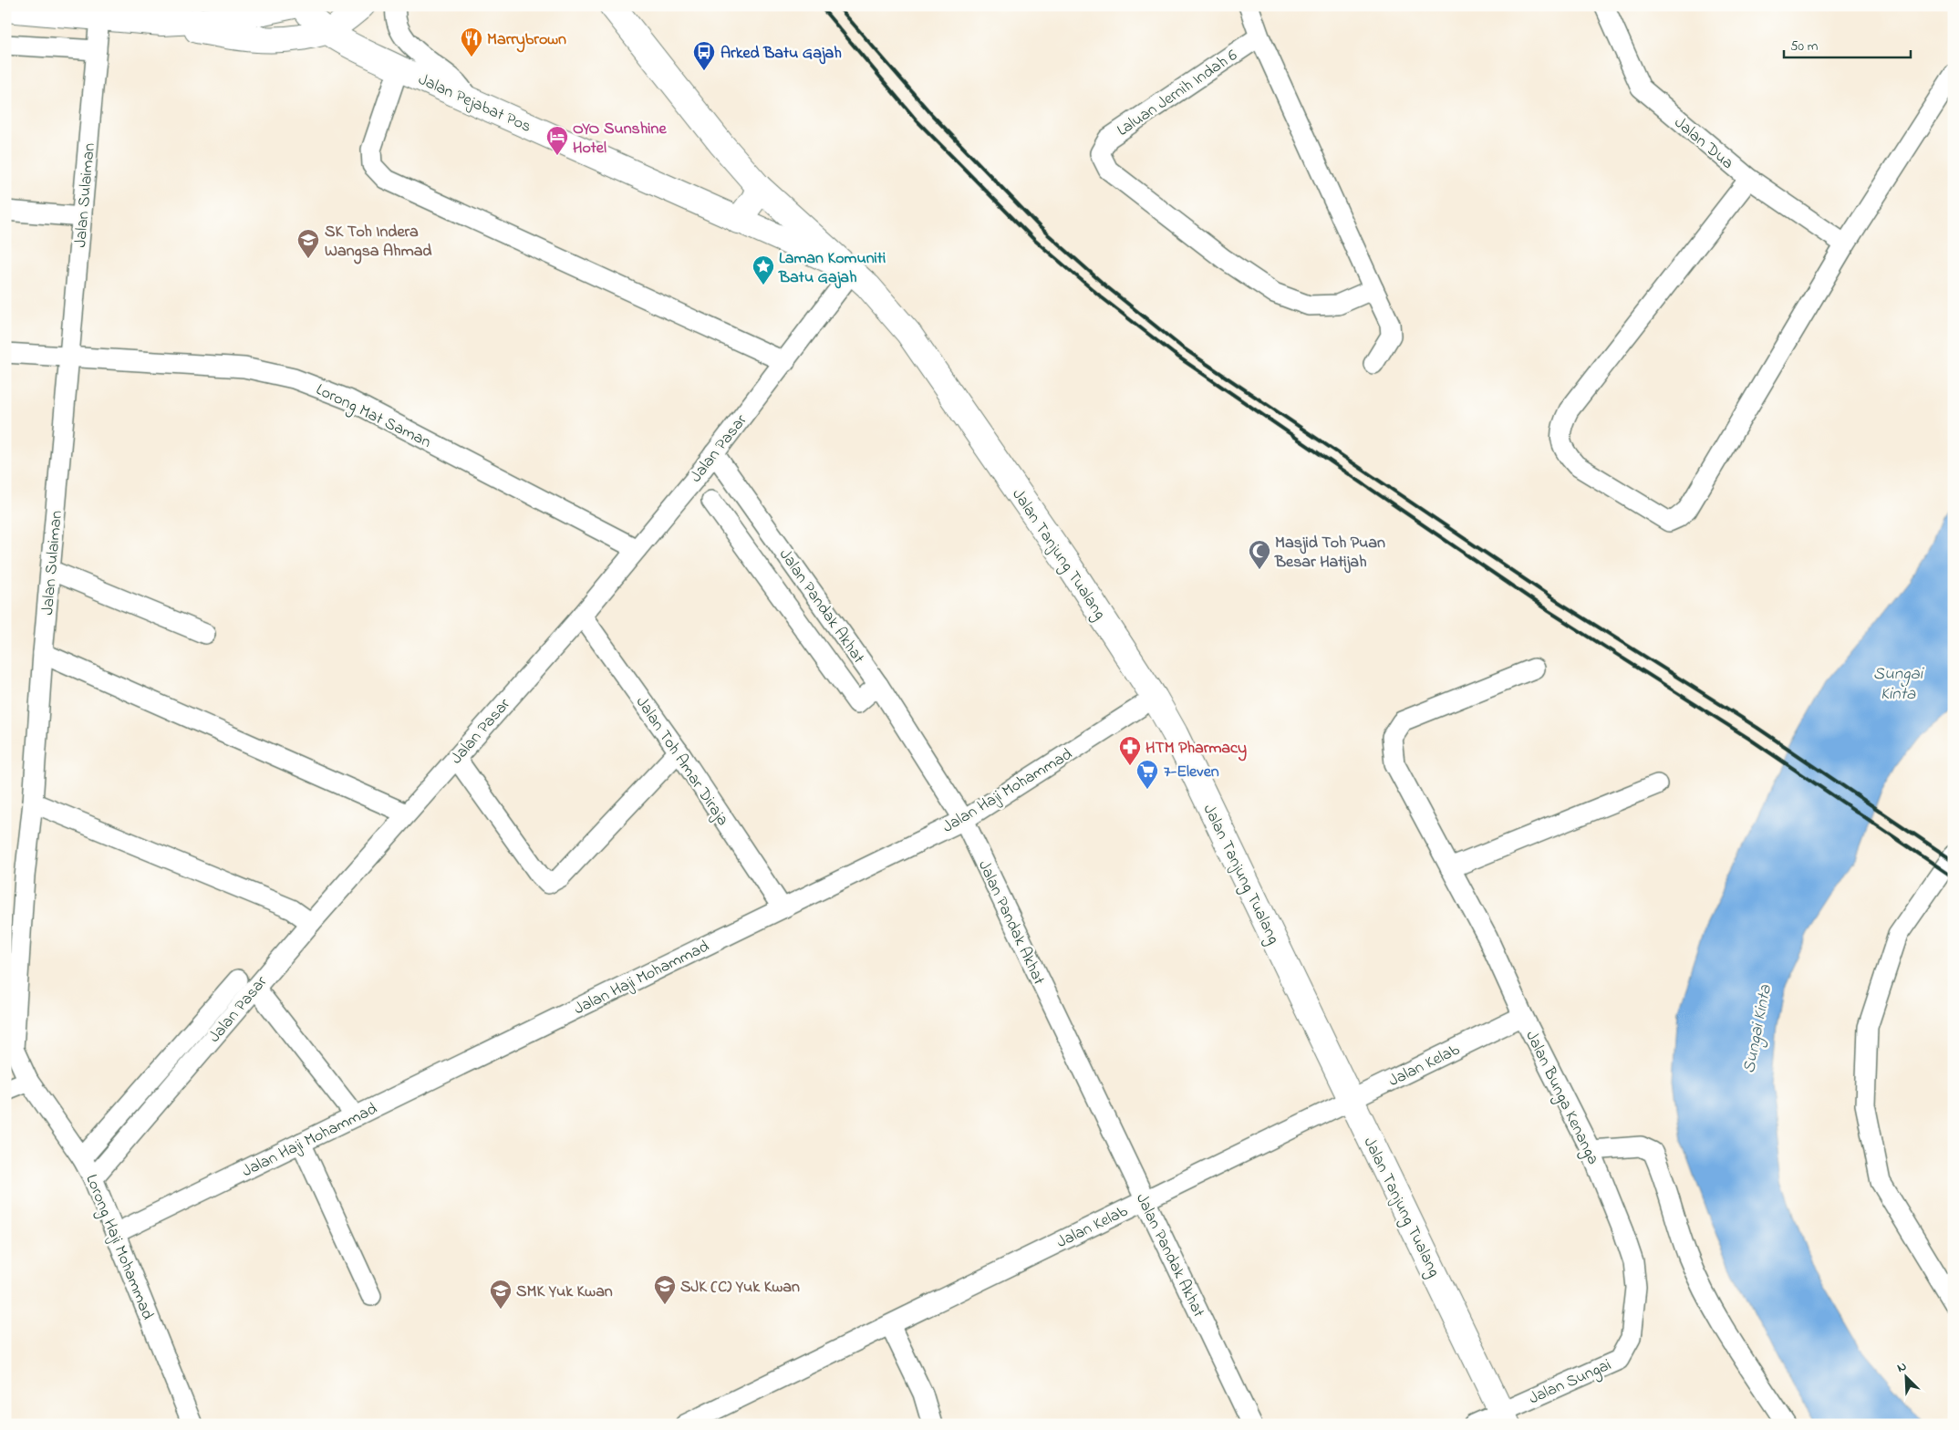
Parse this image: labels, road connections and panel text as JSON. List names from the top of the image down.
{
  "streets": {
    "main road": ["Jalan Pejabat Pos", "Jalan Tanjung Tualang"],
    "street": [
      "Laluan Jernih Indah 6",
      "Jalan Dua",
      "Jalan Sulaiman",
      "Lorong Mat Saman",
      "Jalan Pasar",
      "Jalan Pandak Akhat",
      "Jalan Toh Amar Diraja",
      "Jalan Haji Mohammad",
      "Jalan Kelab",
      "Jalan Bunga Kenanga",
      "Lorong Haji Mohammad",
      "Jalan Sungai"
    ]
  },
  "crossings": [
    ["Jalan Pejabat Pos", "Jalan Pasar"],
    ["Jalan Pejabat Pos", "Jalan Tanjung Tualang"],
    ["Jalan Sulaiman", "Lorong Mat Saman"],
    ["Jalan Sulaiman", "Lorong Haji Mohammad"],
    ["Lorong Mat Saman", "Jalan Pasar"],
    ["Jalan Pasar", "Jalan Tanjung Tualang"],
    ["Jalan Pasar", "Jalan Pandak Akhat"],
    ["Jalan Pasar", "Jalan Toh Amar Diraja"],
    ["Jalan Pasar", "Lorong Haji Mohammad"],
    ["Jalan Tanjung Tualang", "Jalan Haji Mohammad"],
    ["Jalan Tanjung Tualang", "Jalan Kelab"],
    ["Jalan Tanjung Tualang", "Jalan Sungai"],
    ["Jalan Pandak Akhat", "Jalan Haji Mohammad"],
    ["Jalan Pandak Akhat", "Jalan Kelab"],
    ["Jalan Toh Amar Diraja", "Jalan Haji Mohammad"],
    ["Jalan Haji Mohammad", "Lorong Haji Mohammad"],
    ["Jalan Kelab", "Jalan Bunga Kenanga"],
    ["Jalan Bunga Kenanga", "Jalan Sungai"]
  ],
  "water": ["Sungai Kinta"],
  "places": {
    "restaurant": ["Marrybrown"],
    "bus stop": ["Arked Batu Gajah"],
    "hotel": ["OYO Sunshine Hotel"],
    "school or university": ["SK Toh Indera Wangsa Ahmad", "SJK (C) Yuk Kwan", "SMK Yuk Kwan"],
    "place": ["Laman Komuniti Batu Gajah"],
    "mosque": ["Masjid Toh Puan Besar Hatijah"],
    "pharmacy": ["HTM Pharmacy"],
    "supermarket": ["7-Eleven"]
  },
  "scale_bar": "50 m",
  "north": "top left"
}
